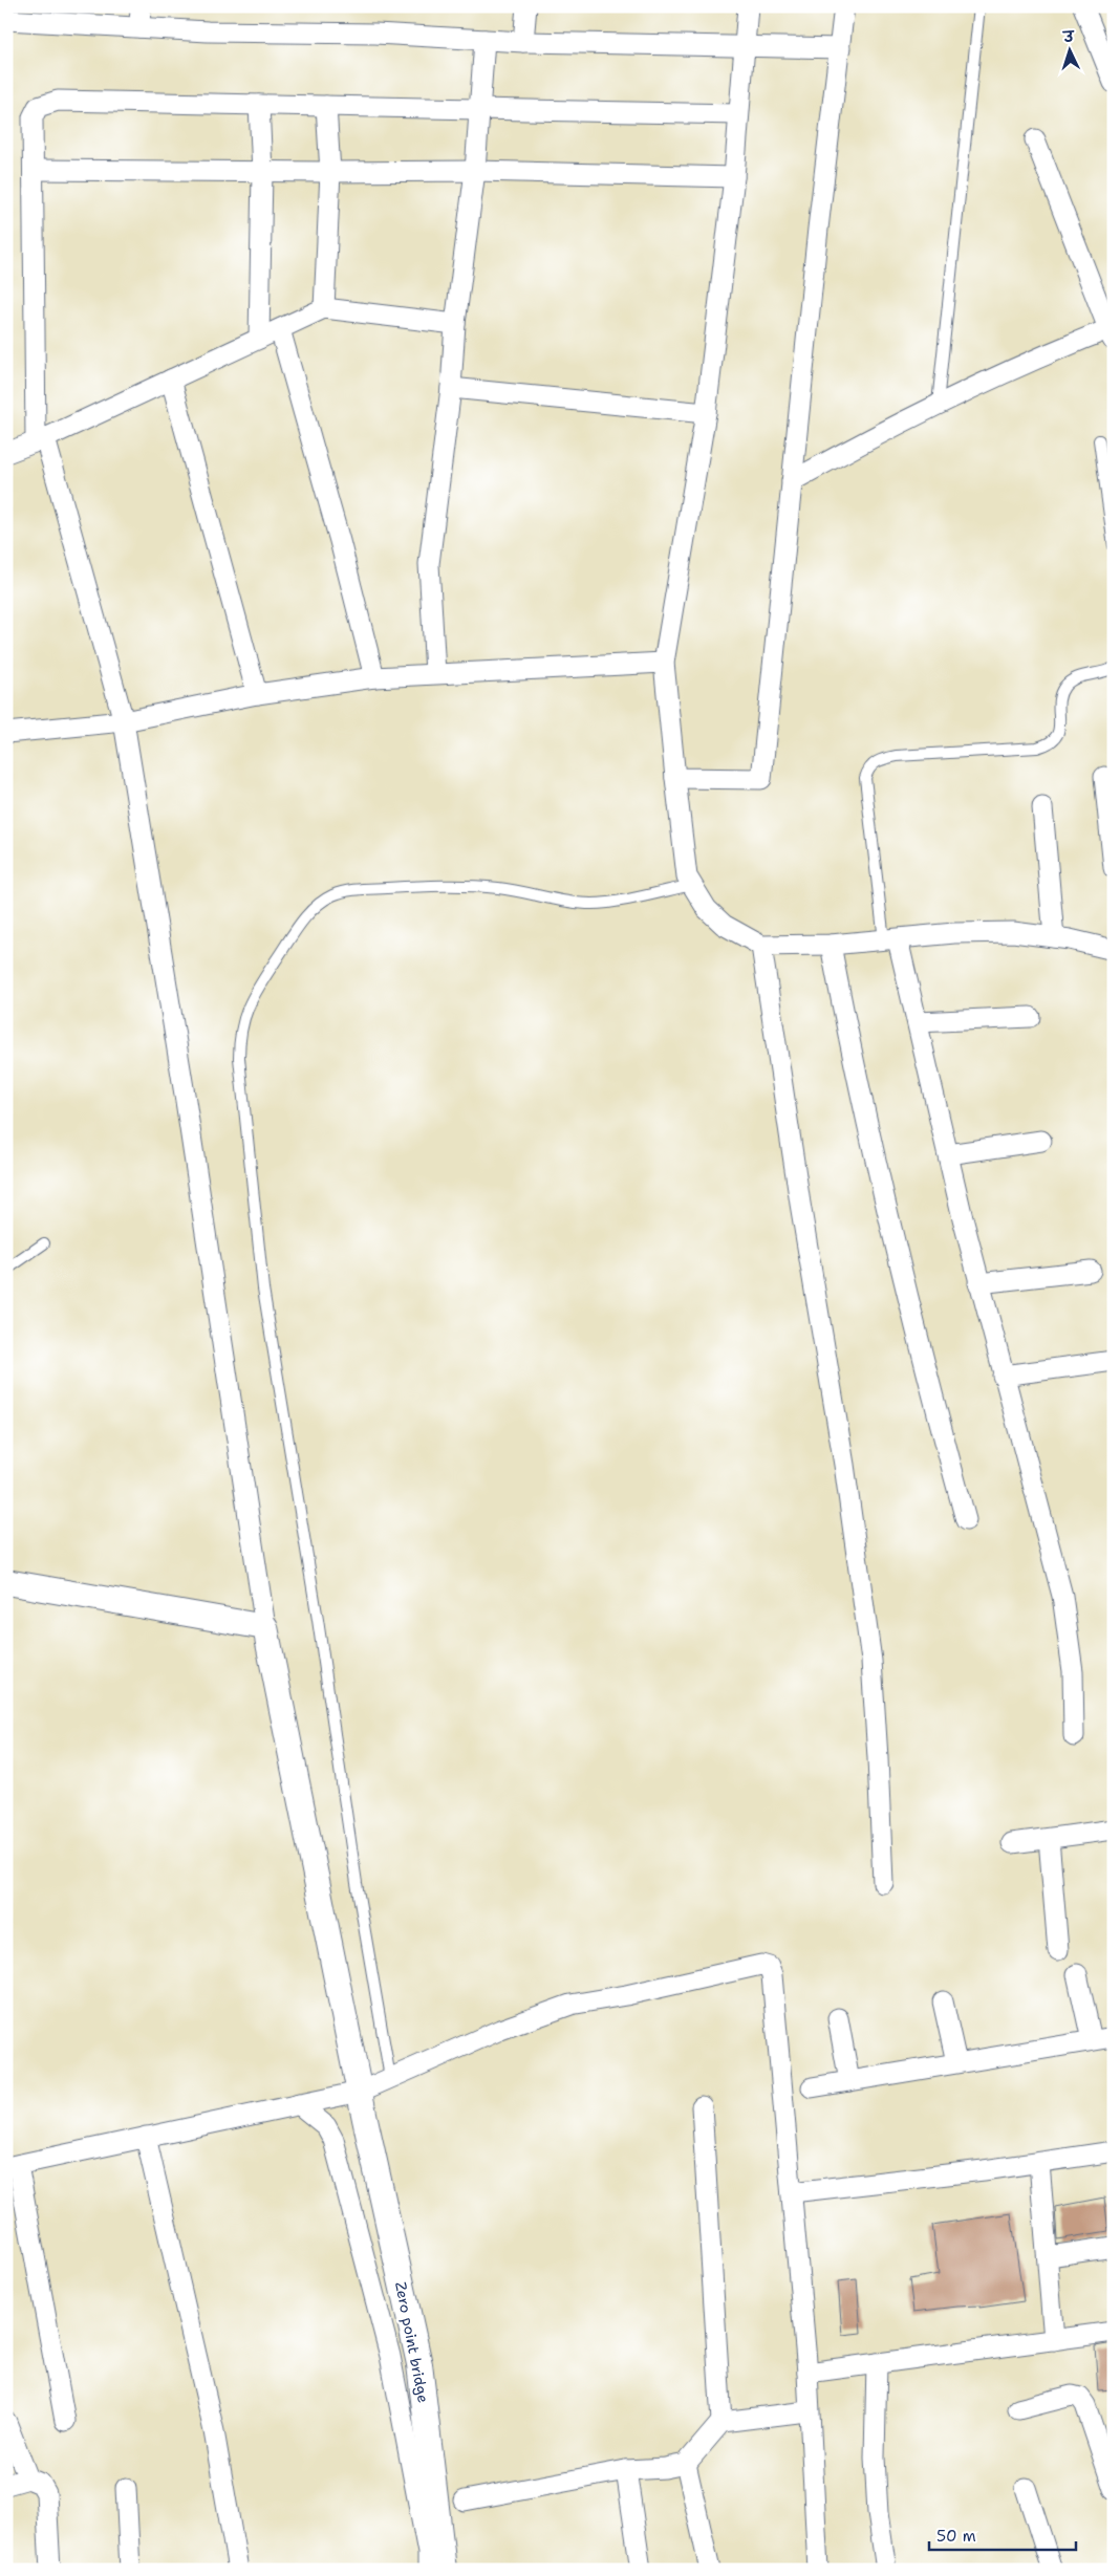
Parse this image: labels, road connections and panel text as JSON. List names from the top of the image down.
{
  "streets": {
    "street": ["Zero point bridge"]
  },
  "scale_bar": "50 m",
  "north": "top"
}
